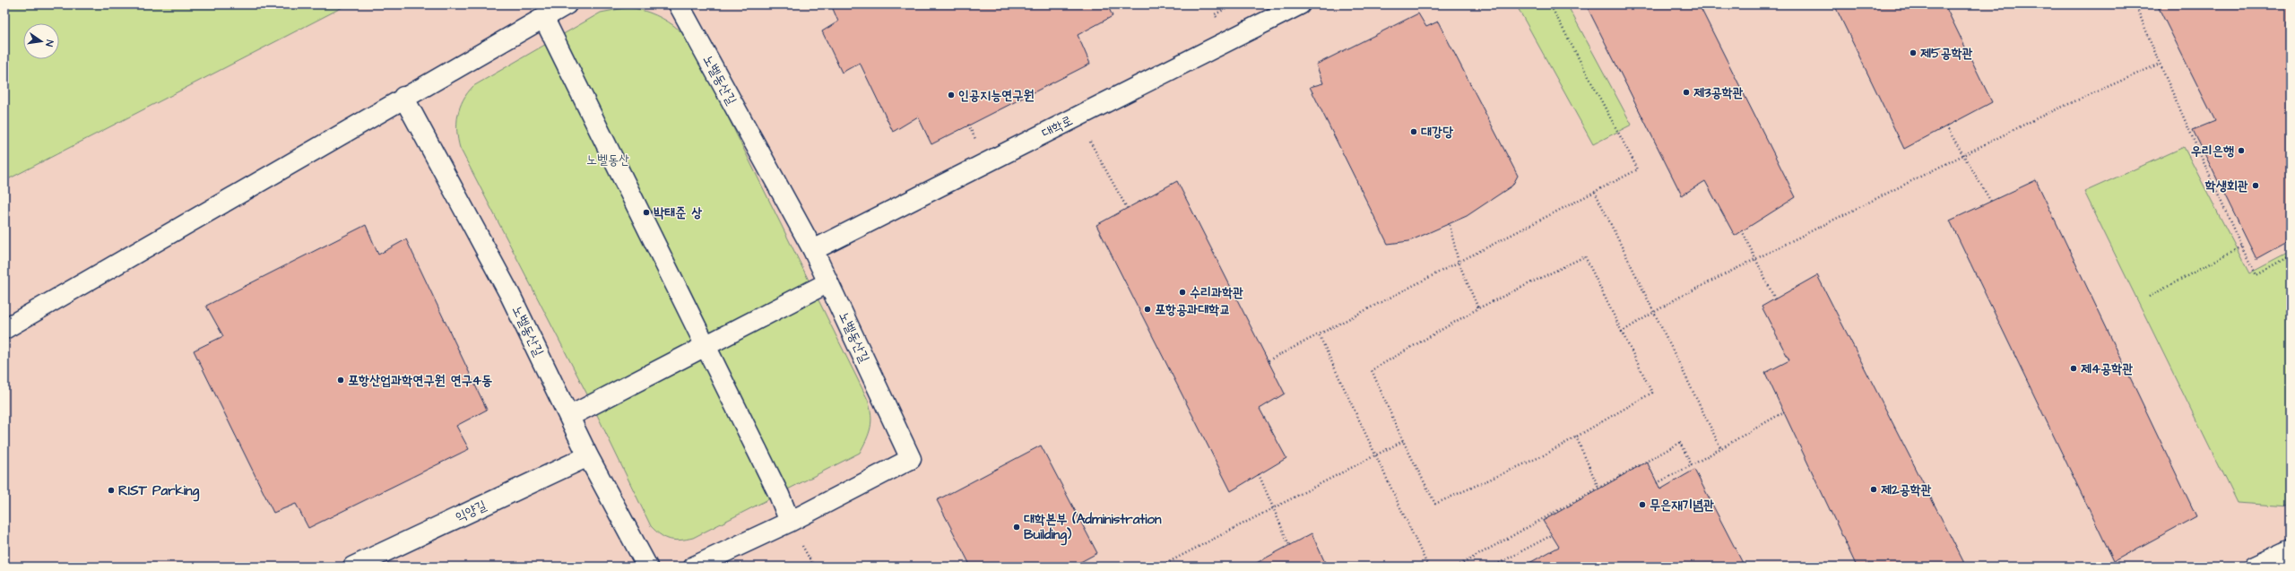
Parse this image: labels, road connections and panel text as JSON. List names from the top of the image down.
{
  "streets": {
    "street": ["노벨동산길", "대학로", "익양길"]
  },
  "crossings": [
    ["노벨동산길", "대학로"],
    ["노벨동산길", "익양길"]
  ],
  "parks": ["노벨동산"],
  "places": [
    "제5공학관",
    "제3공학관",
    "인공지능연구원",
    "대강당",
    "우리은행",
    "학생회관",
    "박태준 상",
    "수리과학관",
    "포항공과대학교",
    "제4공학관",
    "포항산업과학연구원 연구4동",
    "제2공학관",
    "RIST Parking",
    "무은재기념관",
    "대학본부 (Administration Building)"
  ],
  "north": "right"
}
